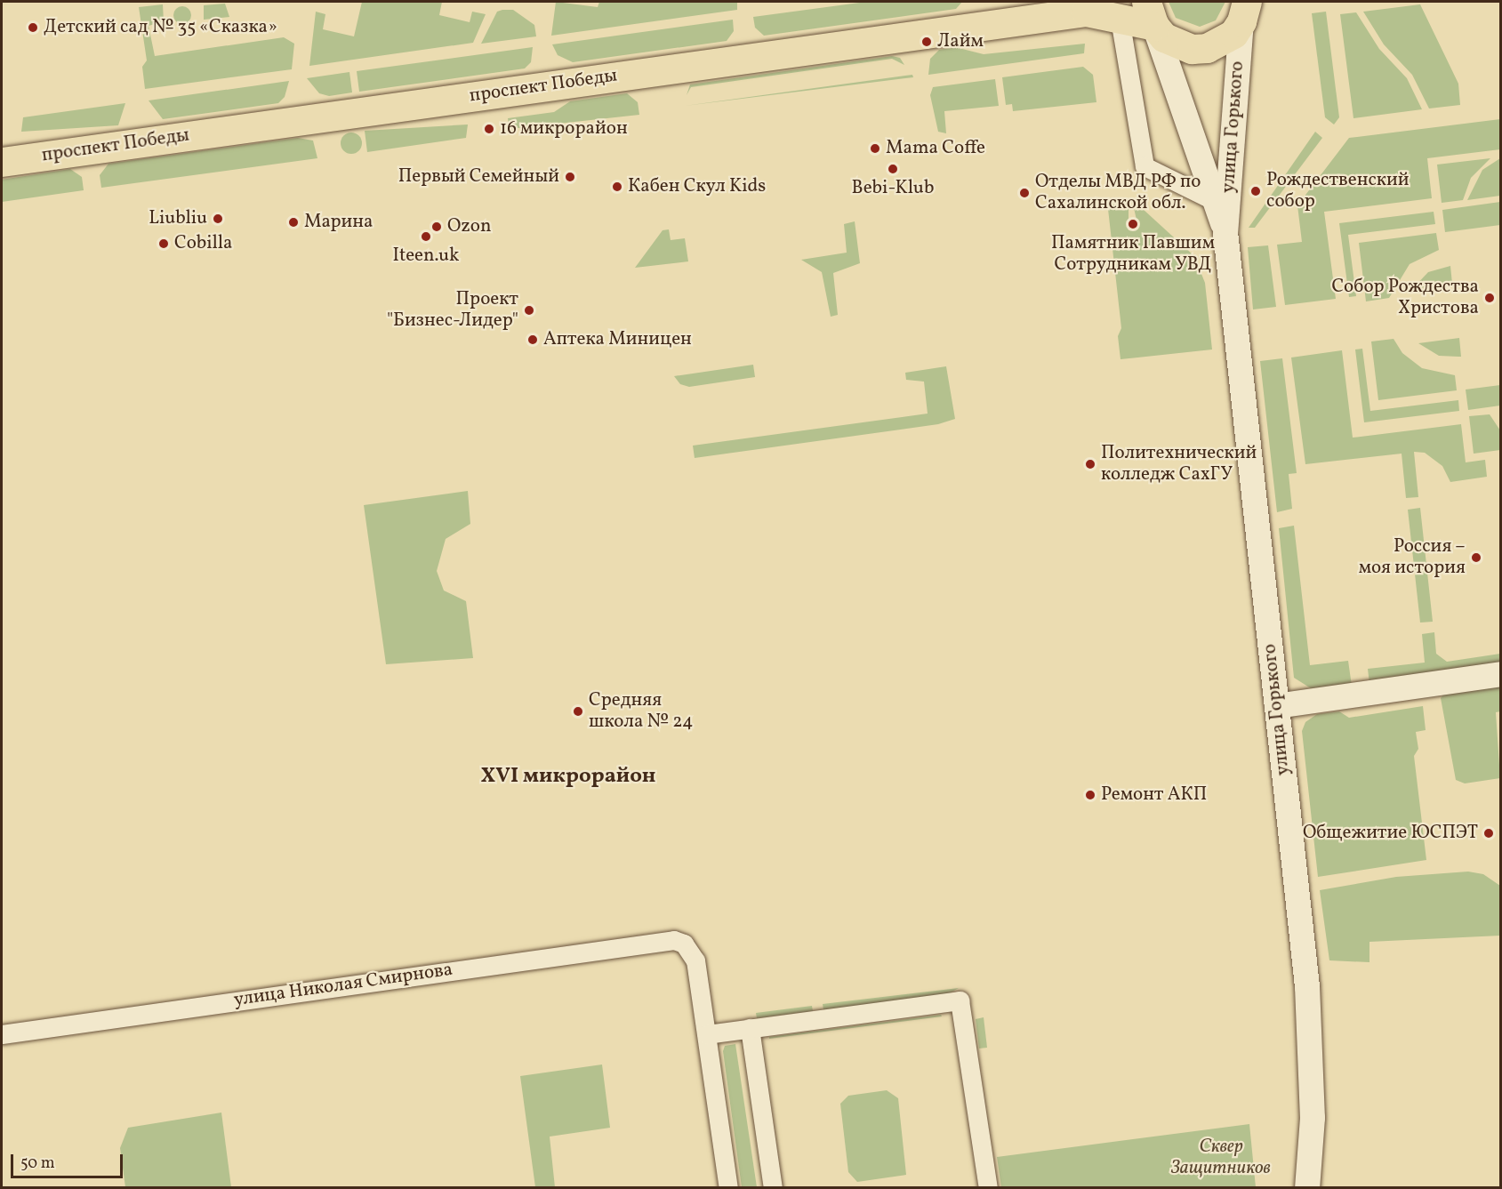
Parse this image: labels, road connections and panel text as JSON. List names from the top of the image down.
{
  "streets": {
    "main road": ["проспект Победы", "улица Горького"],
    "street": ["улица Николая Смирнова"]
  },
  "crossings": [
    ["проспект Победы", "улица Горького"]
  ],
  "districts": ["XVI микрорайон"],
  "parks": ["Сквер Защитников"],
  "places": [
    "Детский сад № 35 «Сказка»",
    "Лайм",
    "16 микрорайон",
    "Mama Coffe",
    "Bebi-Klub",
    "Первый Семейный",
    "Кабен Скул Kids",
    "Рождественский собор",
    "Отделы МВД РФ по Сахалинской обл.",
    "Liubliu",
    "Марина",
    "Памятник Павшим Сотрудникам УВД",
    "Ozon",
    "Iteen.uk",
    "Cobilla",
    "Собор Рождества Христова",
    "Проект \"Бизнес-Лидер\"",
    "Аптека Миницен",
    "Политехнический колледж СахГУ",
    "Россия – моя история",
    "Средняя школа № 24",
    "Ремонт АКП",
    "Общежитие ЮСПЭТ"
  ],
  "scale_bar": "50 m"
}
